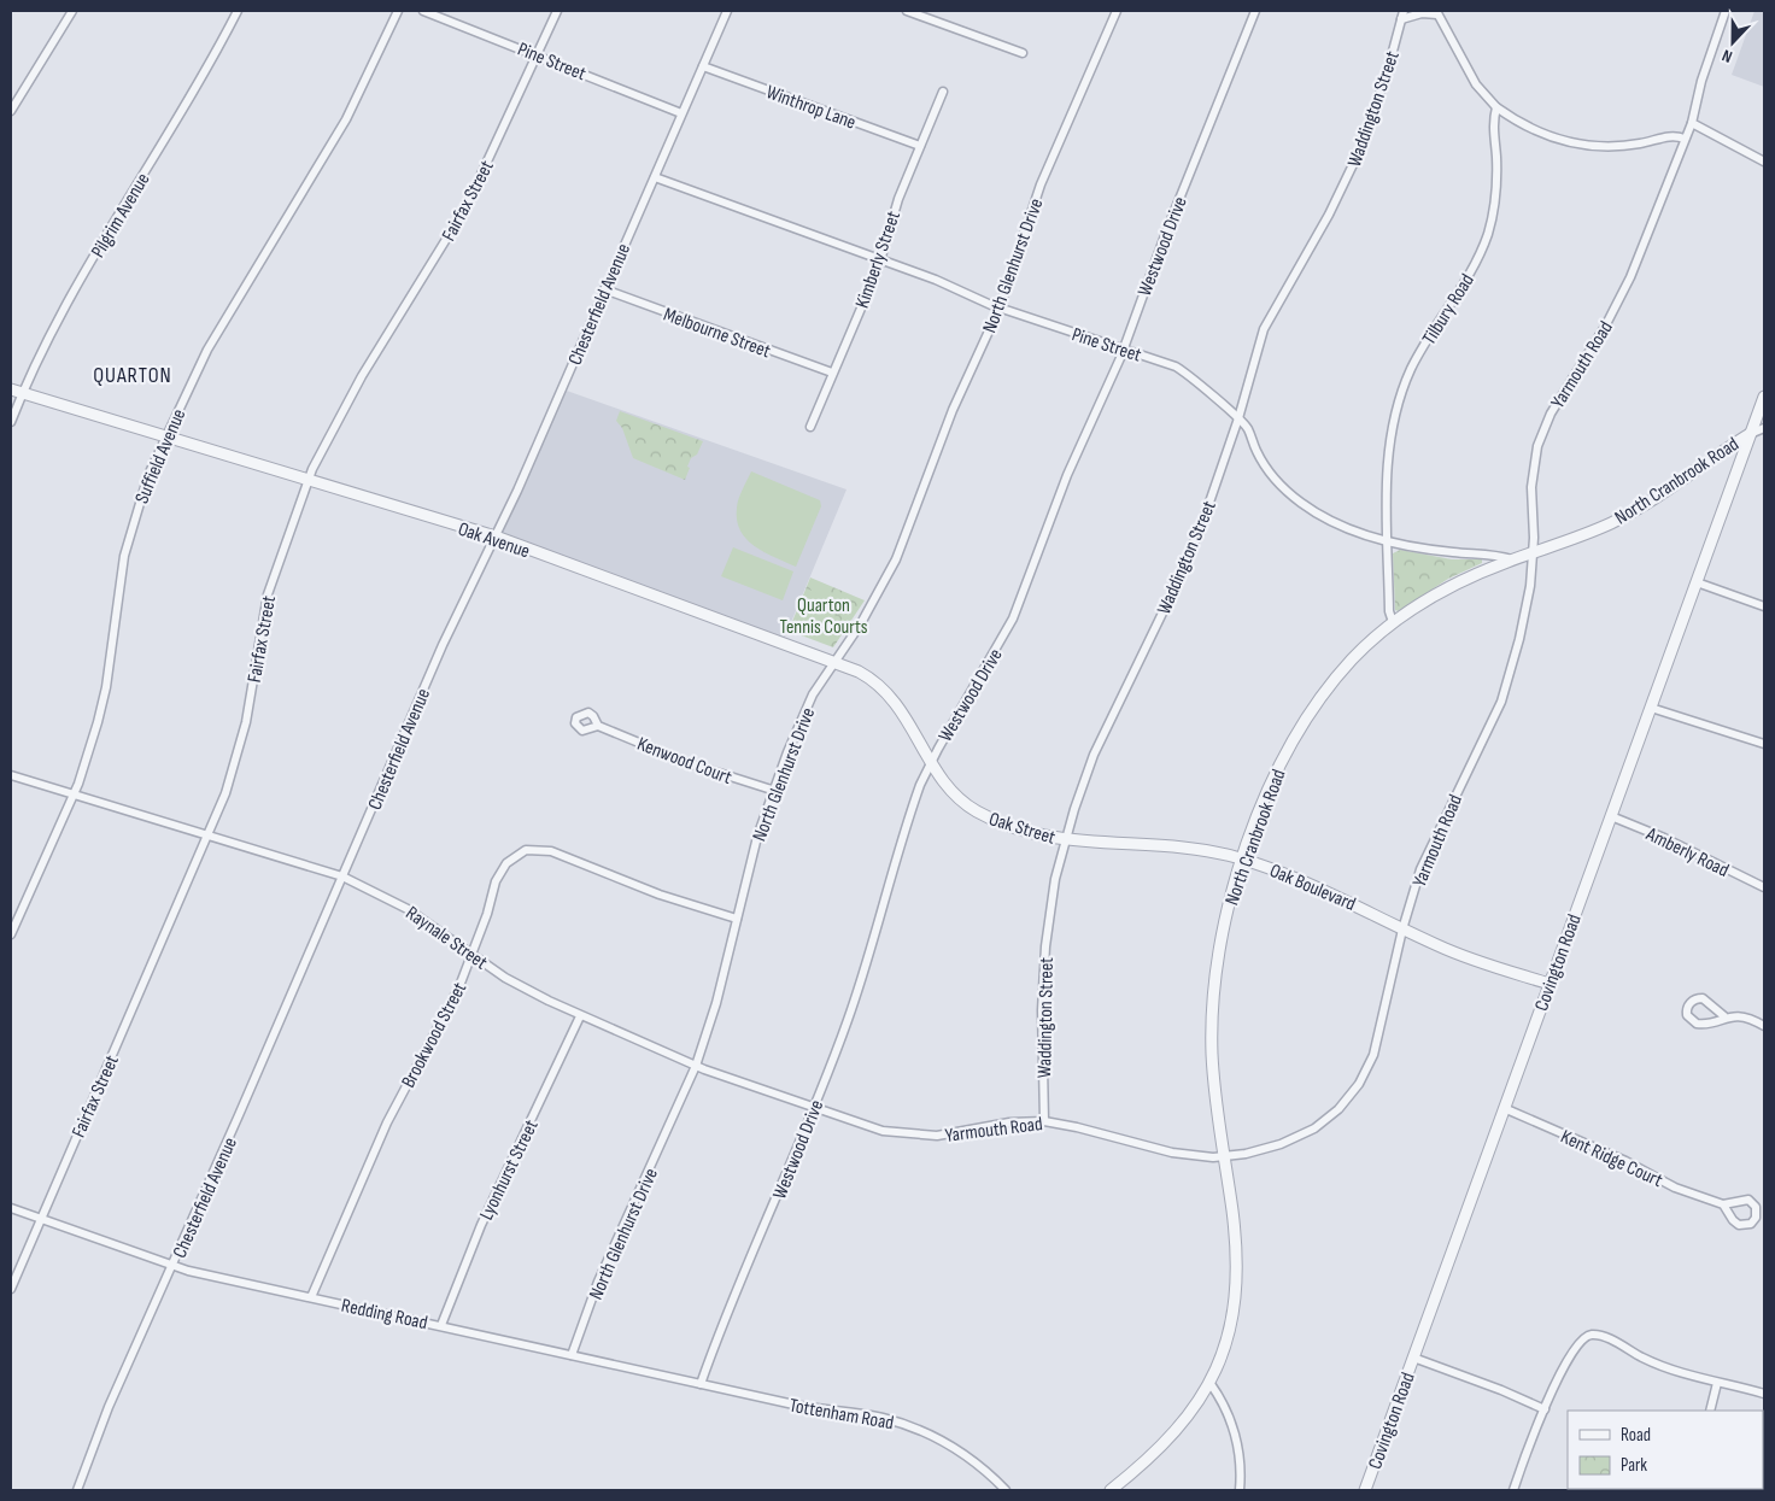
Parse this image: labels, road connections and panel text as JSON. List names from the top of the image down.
{
  "streets": {
    "street": [
      "Pine Street",
      "Winthrop Lane",
      "Waddington Street",
      "Fairfax Street",
      "Pilgrim Avenue",
      "Westwood Drive",
      "Kimberly Street",
      "North Glenhurst Drive",
      "Chesterfield Avenue",
      "Tilbury Road",
      "Melbourne Street",
      "Yarmouth Road",
      "Suffield Avenue",
      "North Cranbrook Road",
      "Oak Avenue",
      "Kenwood Court",
      "Oak Street",
      "Amberly Road",
      "Oak Boulevard",
      "Raynale Street",
      "Covington Road",
      "Brookwood Street",
      "Kent Ridge Court",
      "Lyonhurst Street",
      "Redding Road",
      "Tottenham Road"
    ]
  },
  "crossings": [
    ["Pine Street", "Waddington Street"],
    ["Pine Street", "Fairfax Street"],
    ["Pine Street", "Westwood Drive"],
    ["Pine Street", "Kimberly Street"],
    ["Pine Street", "North Glenhurst Drive"],
    ["Pine Street", "Chesterfield Avenue"],
    ["Pine Street", "Tilbury Road"],
    ["Pine Street", "North Cranbrook Road"],
    ["Winthrop Lane", "Kimberly Street"],
    ["Winthrop Lane", "Chesterfield Avenue"],
    ["Waddington Street", "Yarmouth Road"],
    ["Waddington Street", "Oak Street"],
    ["Waddington Street", "Oak Boulevard"],
    ["Fairfax Street", "Oak Avenue"],
    ["Fairfax Street", "Raynale Street"],
    ["Fairfax Street", "Redding Road"],
    ["Pilgrim Avenue", "Oak Avenue"],
    ["Westwood Drive", "Oak Avenue"],
    ["Westwood Drive", "Oak Street"],
    ["Westwood Drive", "Raynale Street"],
    ["Westwood Drive", "Redding Road"],
    ["Kimberly Street", "Melbourne Street"],
    ["North Glenhurst Drive", "Oak Avenue"],
    ["North Glenhurst Drive", "Kenwood Court"],
    ["North Glenhurst Drive", "Raynale Street"],
    ["North Glenhurst Drive", "Brookwood Street"],
    ["North Glenhurst Drive", "Redding Road"],
    ["Chesterfield Avenue", "Melbourne Street"],
    ["Chesterfield Avenue", "Oak Avenue"],
    ["Chesterfield Avenue", "Raynale Street"],
    ["Chesterfield Avenue", "Redding Road"],
    ["Tilbury Road", "North Cranbrook Road"],
    ["Yarmouth Road", "North Cranbrook Road"],
    ["Yarmouth Road", "Oak Boulevard"],
    ["Yarmouth Road", "Raynale Street"],
    ["Suffield Avenue", "Oak Avenue"],
    ["Suffield Avenue", "Raynale Street"],
    ["North Cranbrook Road", "Oak Boulevard"],
    ["North Cranbrook Road", "Covington Road"],
    ["Oak Avenue", "Oak Street"],
    ["Oak Street", "Oak Boulevard"],
    ["Amberly Road", "Covington Road"],
    ["Oak Boulevard", "Covington Road"],
    ["Raynale Street", "Brookwood Street"],
    ["Raynale Street", "Lyonhurst Street"],
    ["Covington Road", "Kent Ridge Court"],
    ["Brookwood Street", "Redding Road"],
    ["Lyonhurst Street", "Redding Road"],
    ["Redding Road", "Tottenham Road"]
  ],
  "districts": ["QUARTON"],
  "parks": ["Quarton Tennis Courts"],
  "legend": ["Road", "Park"],
  "north": "bottom"
}
